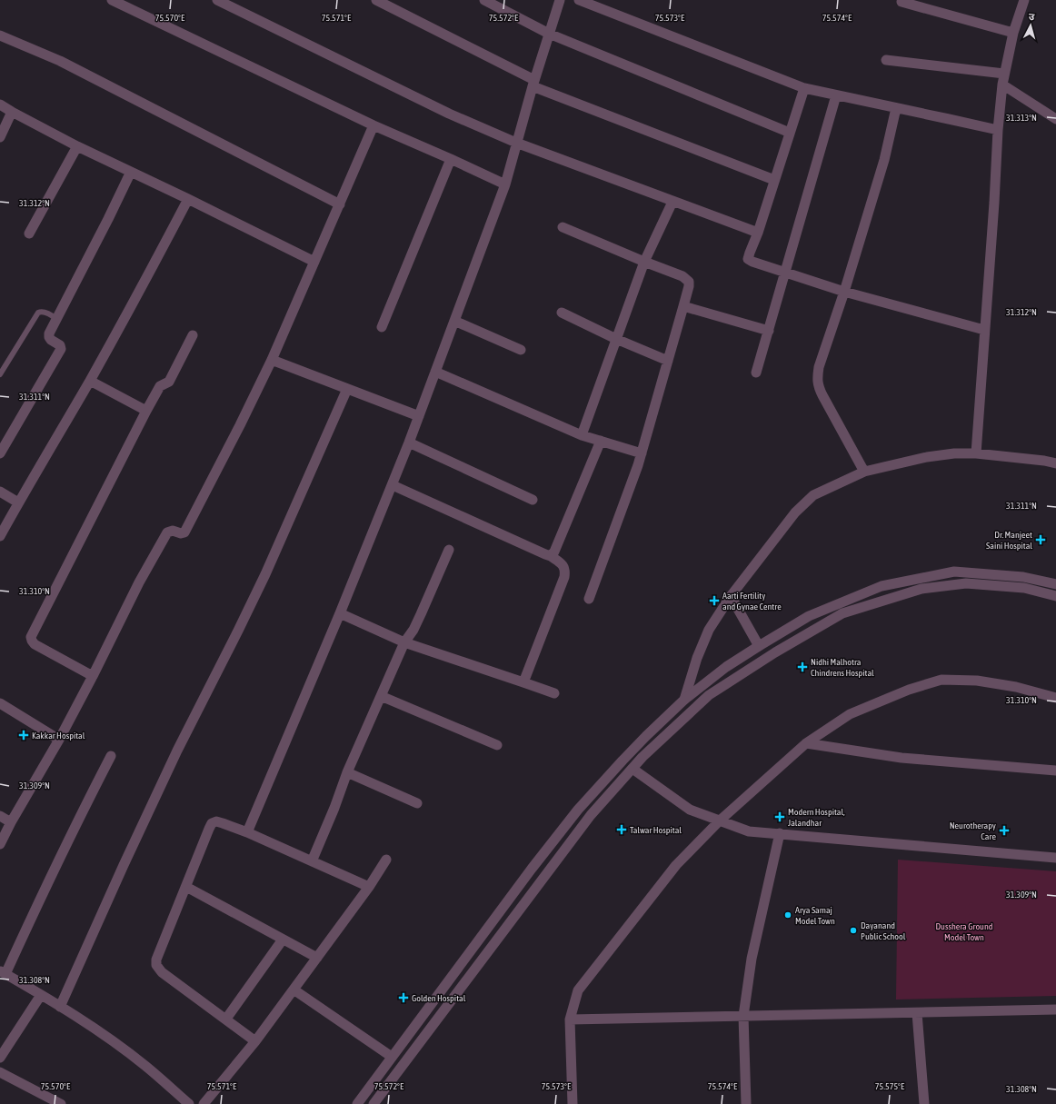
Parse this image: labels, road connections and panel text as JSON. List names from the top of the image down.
{
  "parks": ["Dusshera Ground Model Town"],
  "places": {
    "health": [
      "Dr. Manjeet Saini Hospital",
      "Aarti Fertility and Gynae Centre",
      "Nidhi Malhotra Chindrens Hospital",
      "Kakkar Hospital",
      "Modern Hospital, Jalandhar",
      "Talwar Hospital",
      "Neurotherapy Care",
      "Golden Hospital"
    ],
    "other": ["Arya Samaj Model Town", "Dayanand Public School"]
  },
  "north": "top",
  "coordinates": [
    "75.570°E",
    "75.571°E",
    "75.572°E",
    "75.573°E",
    "75.574°E",
    "31.313°N",
    "31.312°N",
    "31.311°N",
    "31.310°N",
    "31.309°N",
    "31.308°N",
    "75.575°E"
  ]
}
